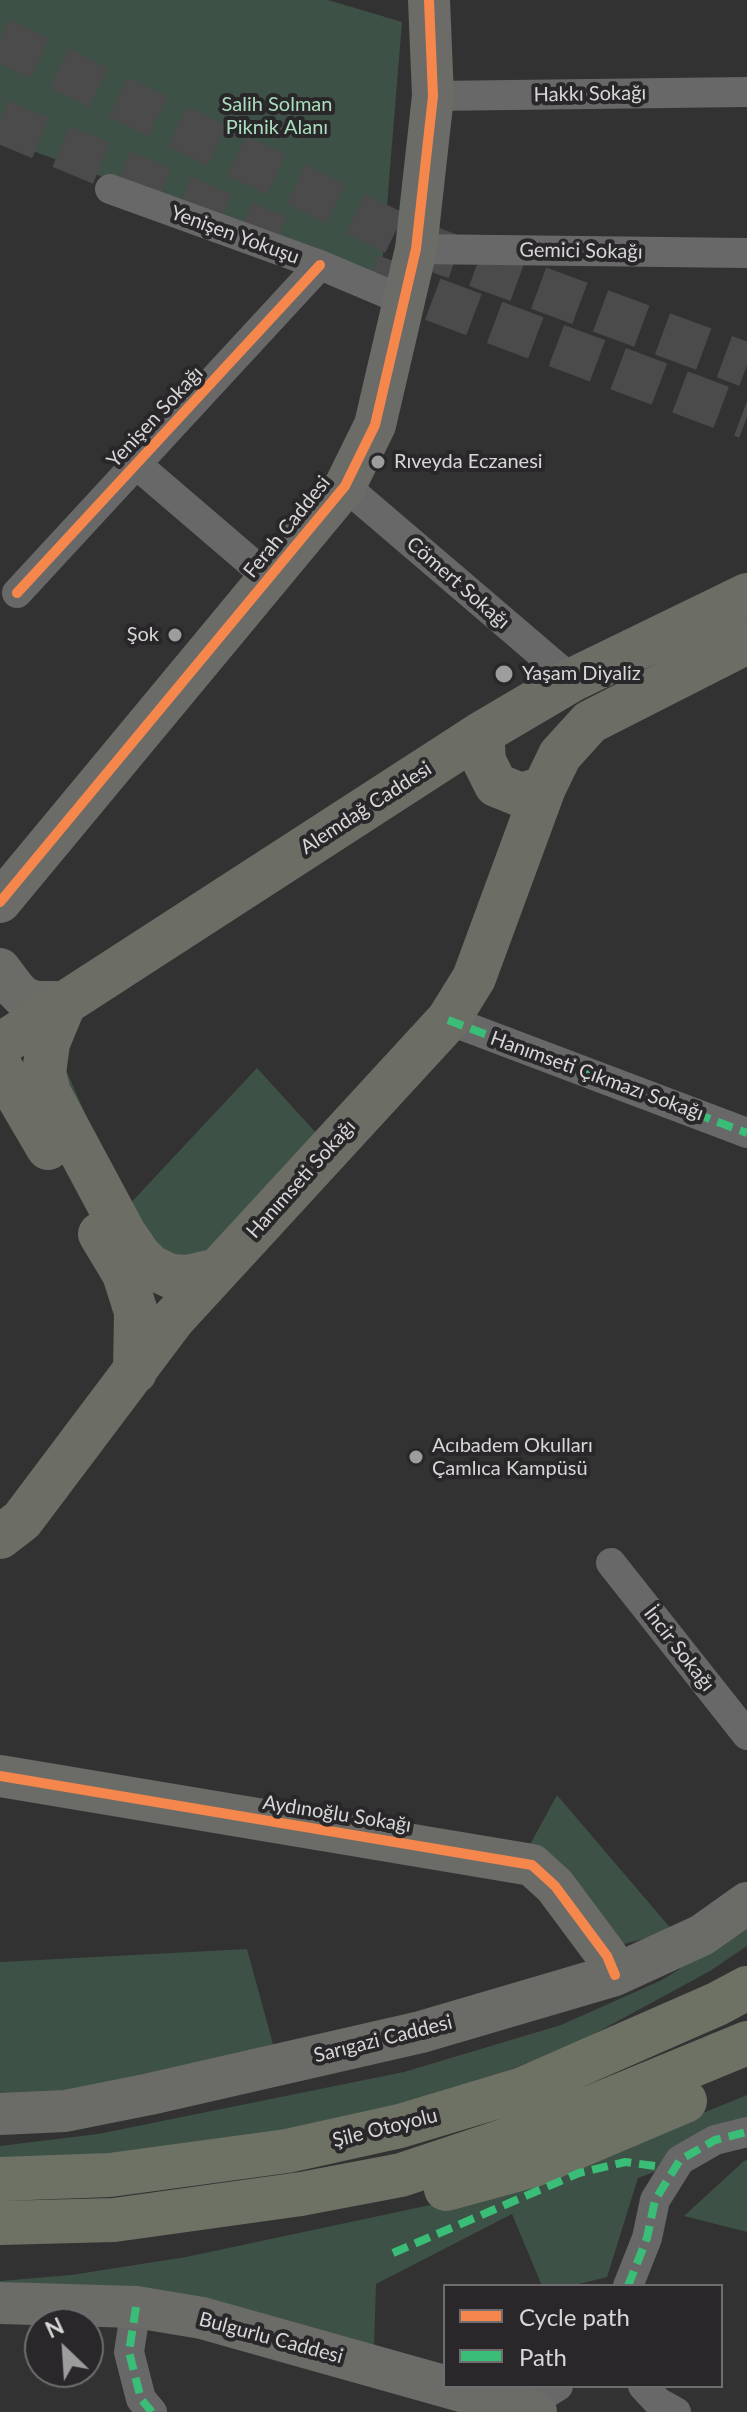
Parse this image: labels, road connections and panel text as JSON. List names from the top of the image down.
{
  "streets": {
    "highway": ["Şile Otoyolu"],
    "main road": ["Alemdağ Caddesi", "Hanımseti Sokağı"],
    "street": [
      "Hakkı Sokağı",
      "Yenişen Yokuşu",
      "Gemici Sokağı",
      "Yenişen Sokağı",
      "Ferah Caddesi",
      "Cömert Sokağı",
      "Hanımseti Çıkmazı Sokağı",
      "İncir Sokağı",
      "Aydınoğlu Sokağı",
      "Sarıgazi Caddesi",
      "Bulgurlu Caddesi"
    ]
  },
  "crossings": [
    ["Hakkı Sokağı", "Ferah Caddesi"],
    ["Yenişen Yokuşu", "Yenişen Sokağı"],
    ["Yenişen Yokuşu", "Ferah Caddesi"],
    ["Gemici Sokağı", "Ferah Caddesi"],
    ["Ferah Caddesi", "Cömert Sokağı"],
    ["Cömert Sokağı", "Alemdağ Caddesi"],
    ["Hanımseti Çıkmazı Sokağı", "Hanımseti Sokağı"],
    ["Aydınoğlu Sokağı", "Sarıgazi Caddesi"]
  ],
  "parks": ["Salih Solman Piknik Alanı"],
  "places": [
    "Rıveyda Eczanesi",
    "Şok",
    "Yaşam Diyaliz",
    "Acıbadem Okulları Çamlıca Kampüsü"
  ],
  "legend": ["Cycle path", "Path"],
  "north": "top left"
}
